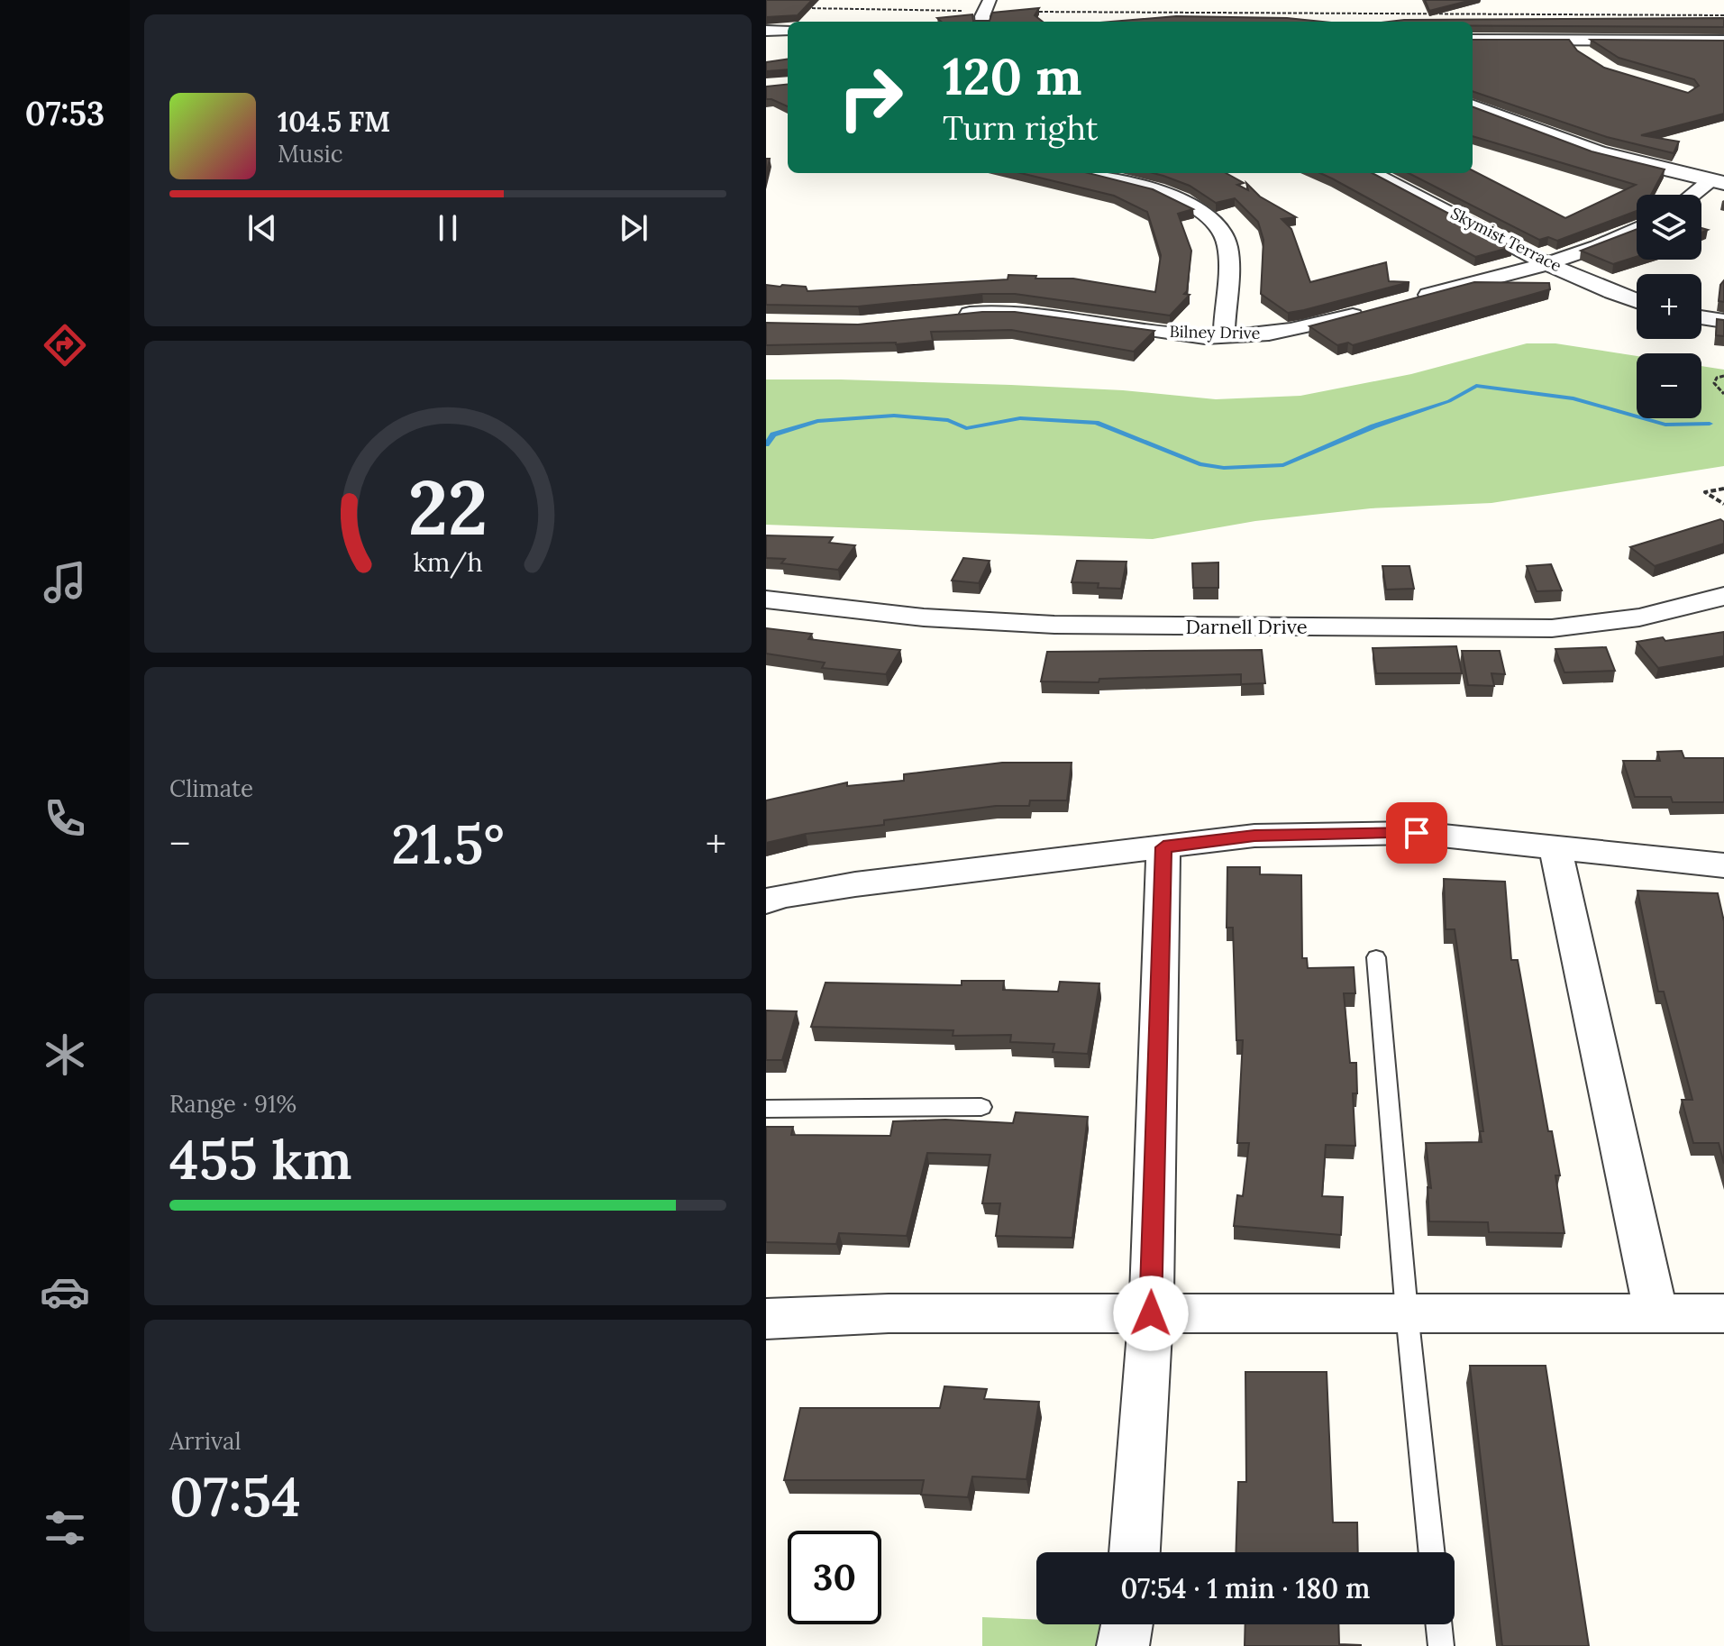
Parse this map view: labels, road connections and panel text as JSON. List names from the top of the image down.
{
  "streets": {
    "street": ["Skymist Terrace", "Bilney Drive", "Darnell Drive"]
  },
  "page": {
    "tabs": "07:53",
    "turn": ["120 m", "Turn right"],
    "song": ["104.5 FM", "Music"],
    "map_buttons": ["+", "−"],
    "tile": [
      "Climate",
      ["Range · 91%", "455 km"],
      ["Arrival", "07:54"]
    ],
    "heat": ["−", "21.5°", "+"],
    "limit": "30",
    "trip": "07:54 · 1 min · 180 m",
    "gauge": ["22", "km/h"]
  }
}
